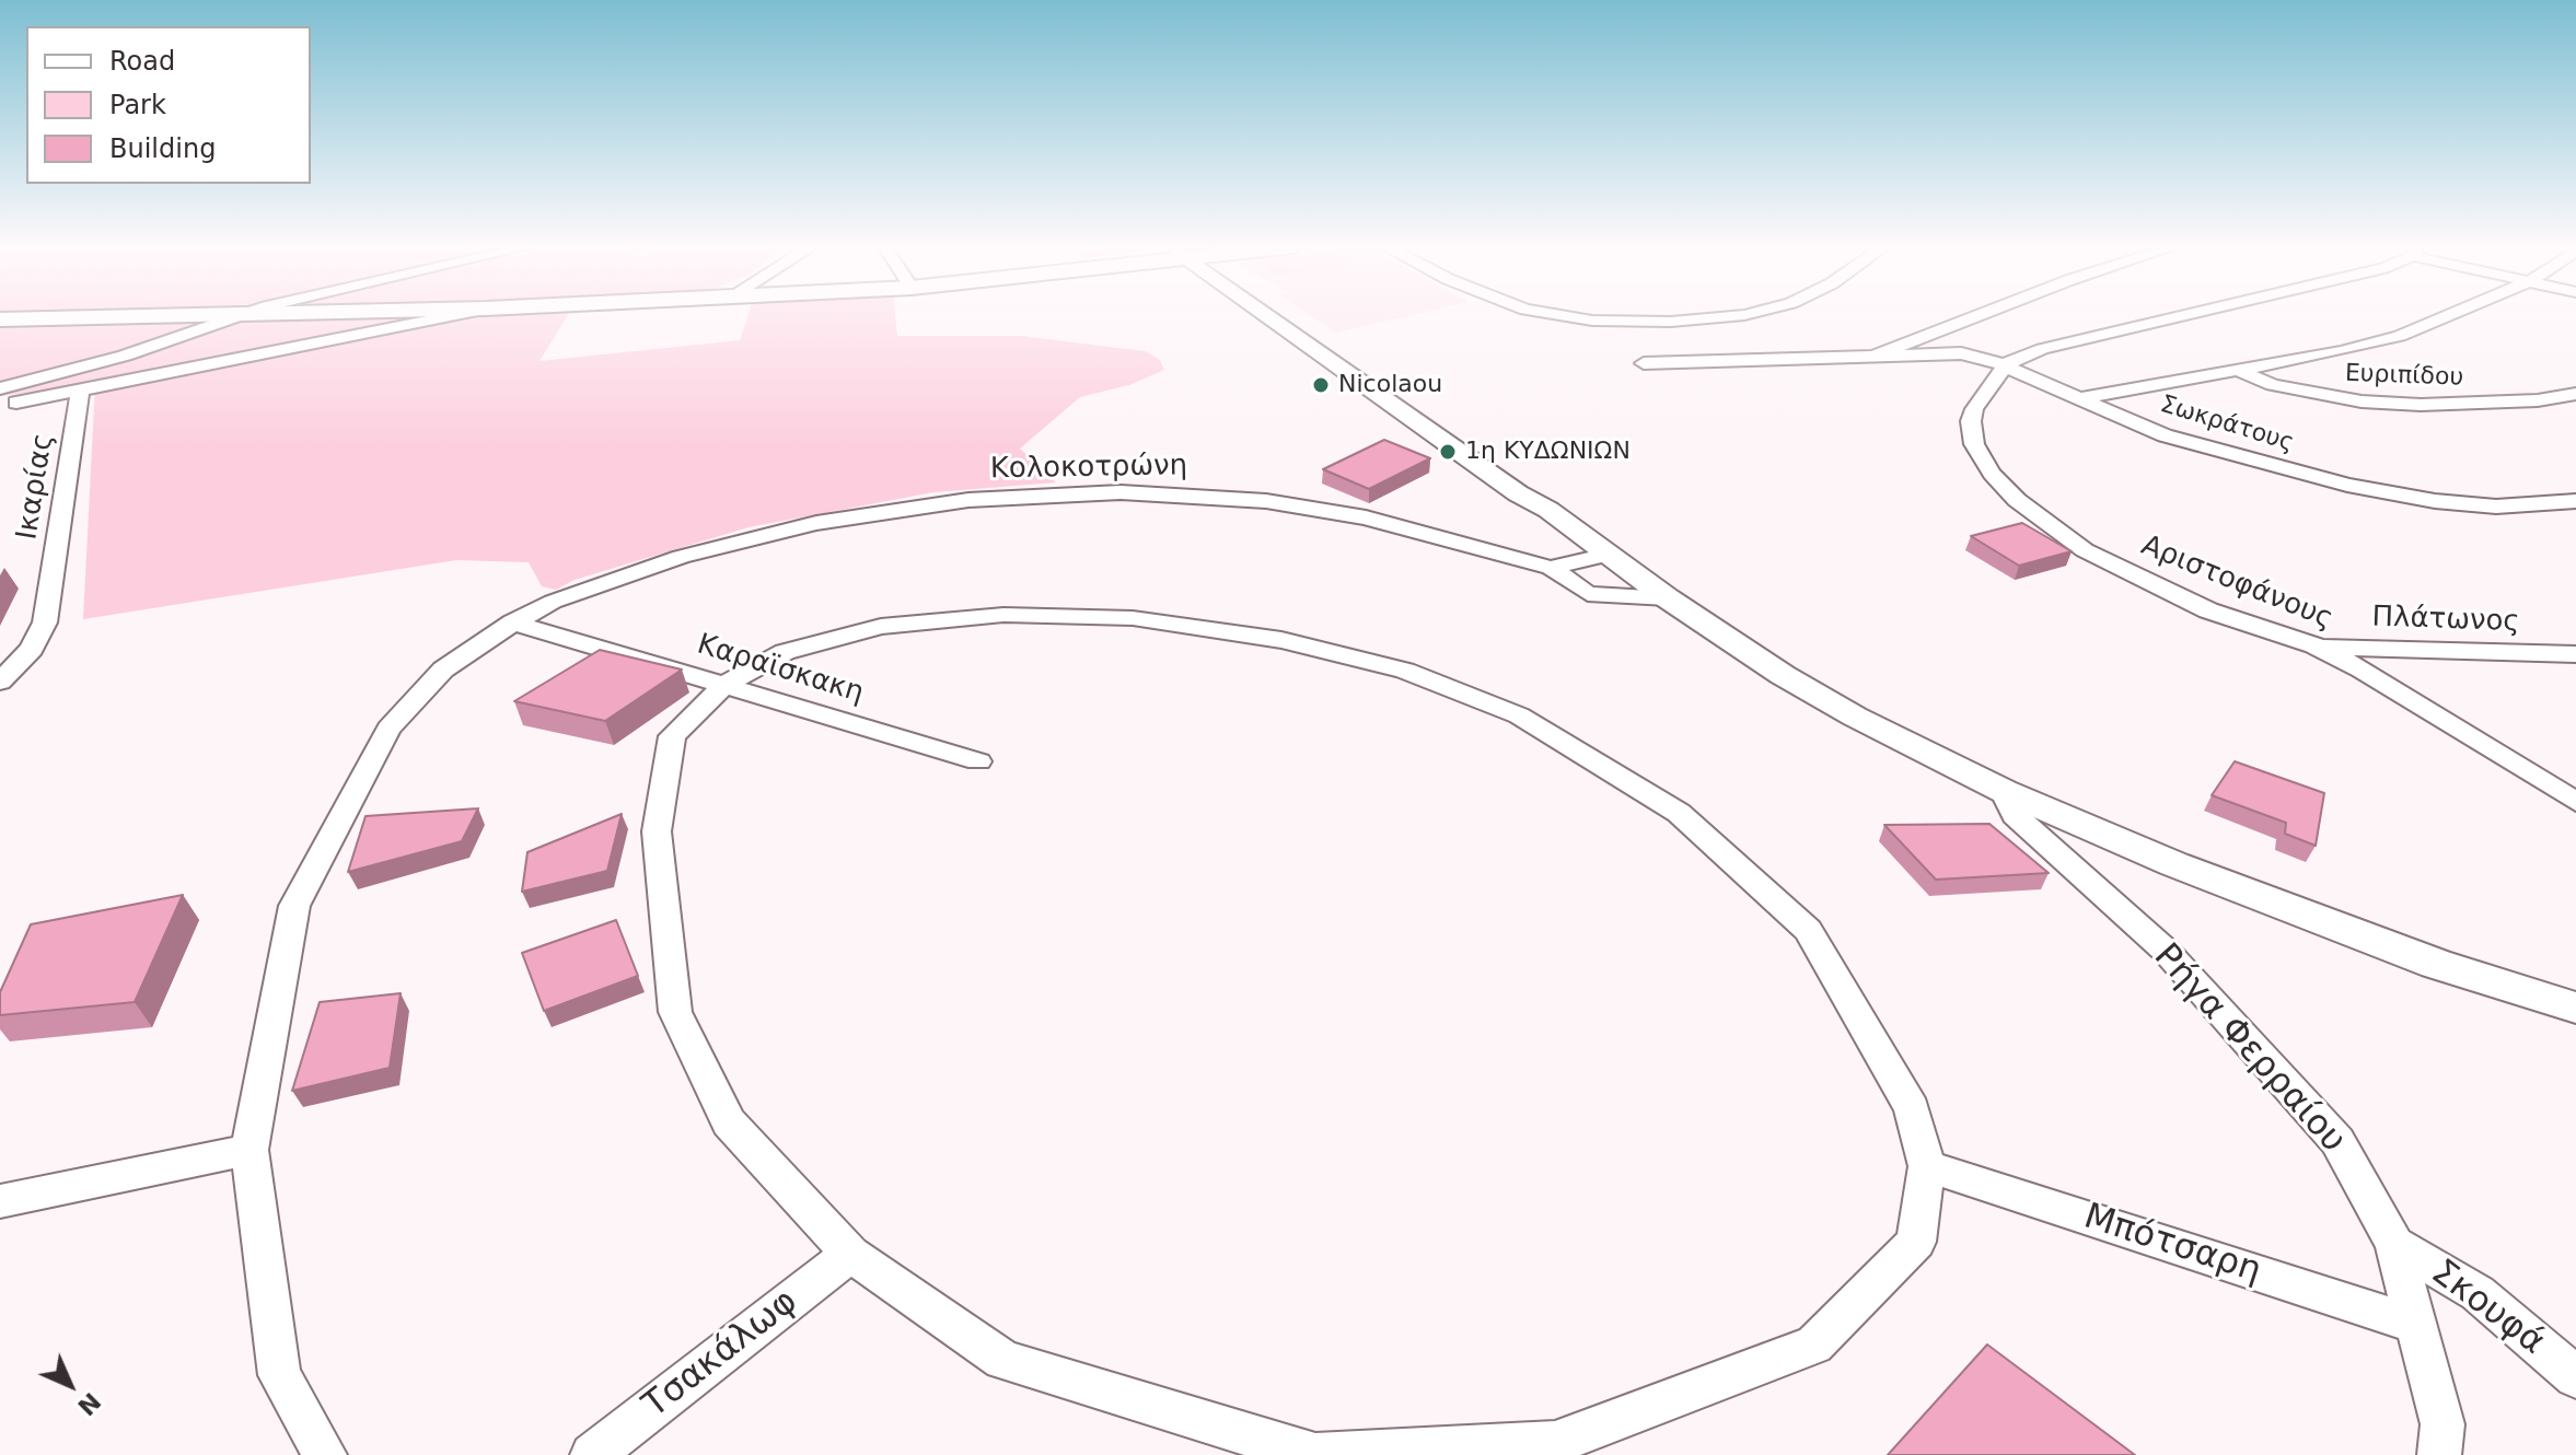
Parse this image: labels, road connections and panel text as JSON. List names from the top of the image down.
{
  "streets": {
    "street": [
      "Ευριπίδου",
      "Σωκράτους",
      "Κολοκοτρώνη",
      "Ικαρίας",
      "Αριστοφάνους",
      "Πλάτωνος",
      "Καραϊσκακη",
      "Ρήγα Φερραίου",
      "Μπότσαρη",
      "Σκουφά",
      "Τσακάλωφ"
    ]
  },
  "crossings": [
    ["Σωκράτους", "Αριστοφάνους"],
    ["Κολοκοτρώνη", "Καραϊσκακη"],
    ["Αριστοφάνους", "Πλάτωνος"],
    ["Ρήγα Φερραίου", "Μπότσαρη"],
    ["Ρήγα Φερραίου", "Σκουφά"]
  ],
  "places": ["Nicolaou", "1η ΚΥΔΩΝΙΩΝ"],
  "legend": ["Road", "Park", "Building"],
  "north": "bottom right"
}
